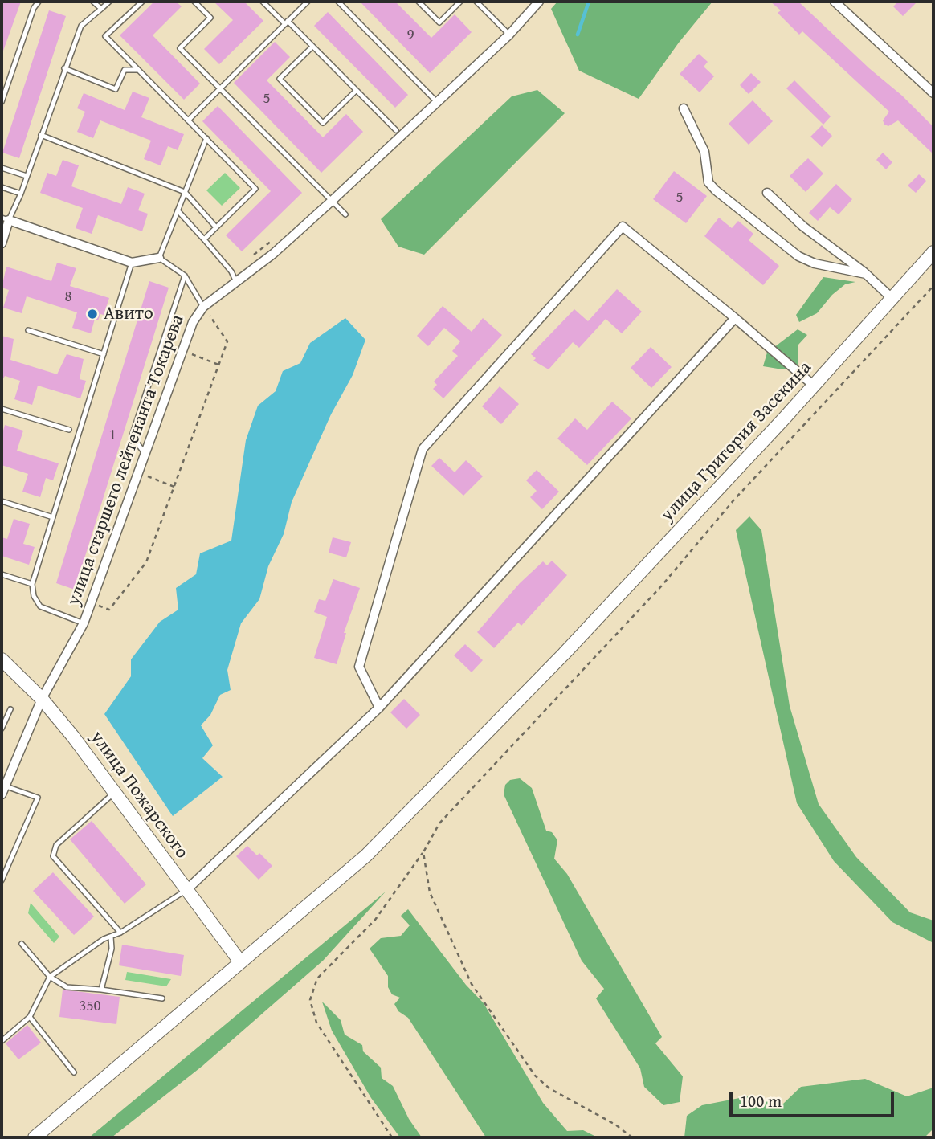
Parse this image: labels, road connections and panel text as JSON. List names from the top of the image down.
{
  "streets": {
    "main road": ["улица Григория Засекина", "улица Пожарского"],
    "street": ["улица старшего лейтенанта Токарева"]
  },
  "crossings": [
    ["улица Григория Засекина", "улица Пожарского"],
    ["улица старшего лейтенанта Токарева", "улица Пожарского"]
  ],
  "places": ["Авито"],
  "house_numbers": [
    "9",
    "5",
    "5",
    "8",
    "1",
    "350"
  ],
  "scale_bar": "100 m"
}
